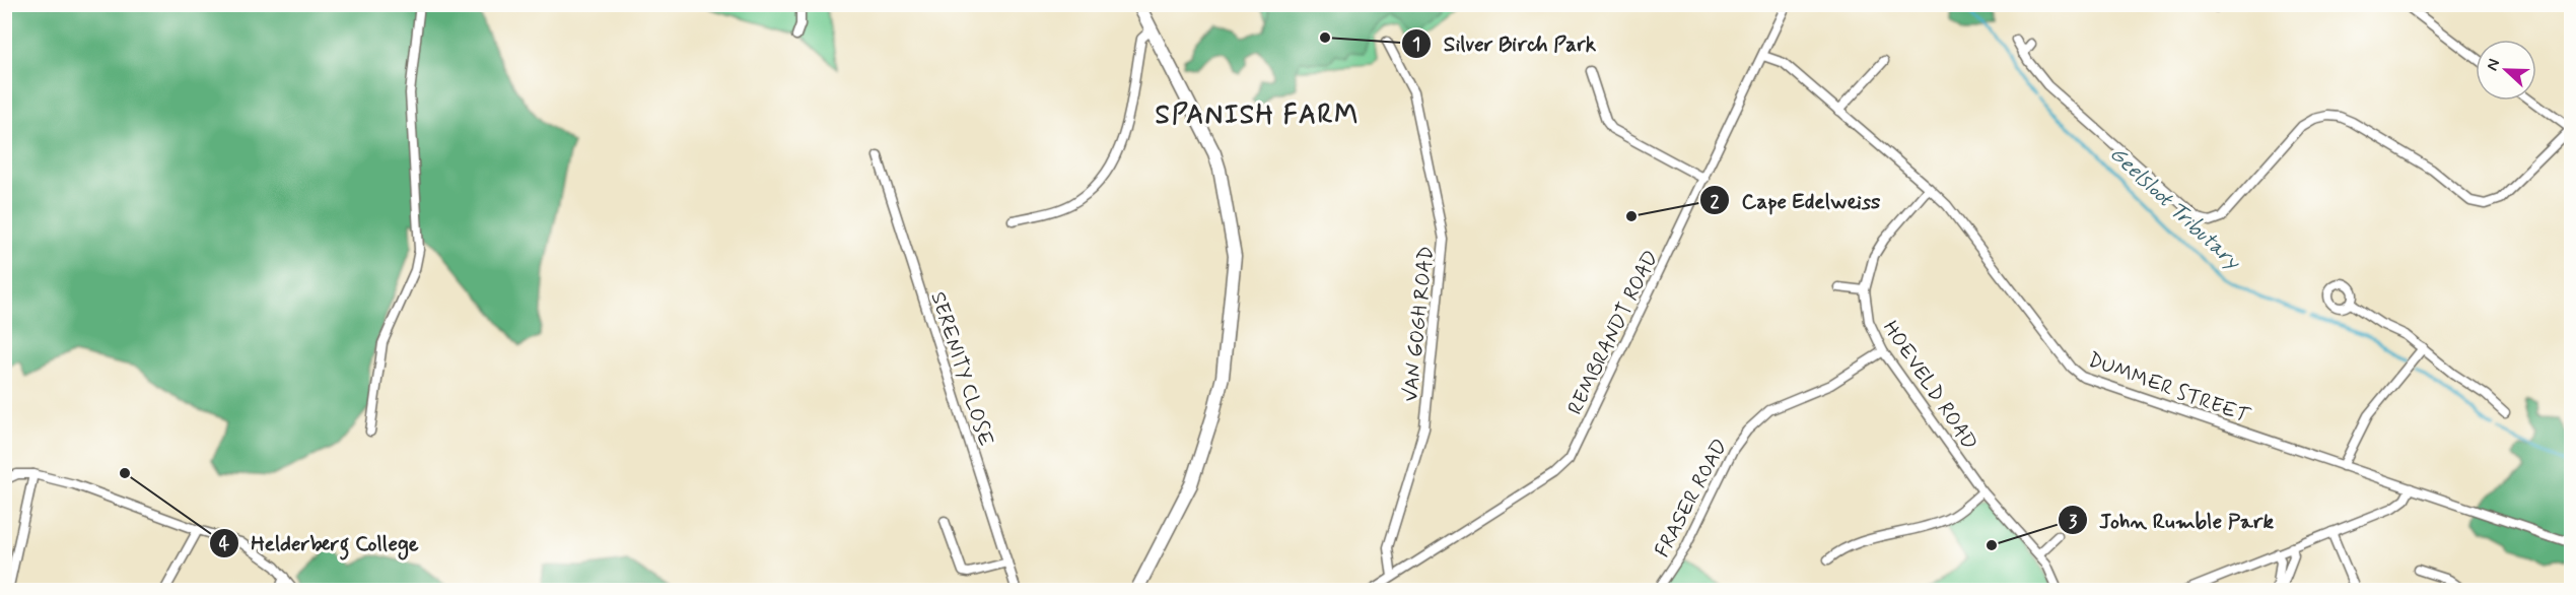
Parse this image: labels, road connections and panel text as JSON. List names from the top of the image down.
{
  "streets": {
    "street": [
      "VAN GOGH ROAD",
      "REMBRANDT ROAD",
      "SERENITY CLOSE",
      "HOEVELD ROAD",
      "DUMMER STREET",
      "FRASER ROAD"
    ]
  },
  "crossings": [
    ["VAN GOGH ROAD", "REMBRANDT ROAD"],
    ["REMBRANDT ROAD", "DUMMER STREET"],
    ["HOEVELD ROAD", "DUMMER STREET"],
    ["HOEVELD ROAD", "FRASER ROAD"]
  ],
  "districts": ["SPANISH FARM"],
  "water": ["Geelsloot Tributary"],
  "places": [
    "Silver Birch Park",
    "Cape Edelweiss",
    "Helderberg College",
    "John Rumble Park"
  ],
  "north": "left"
}
